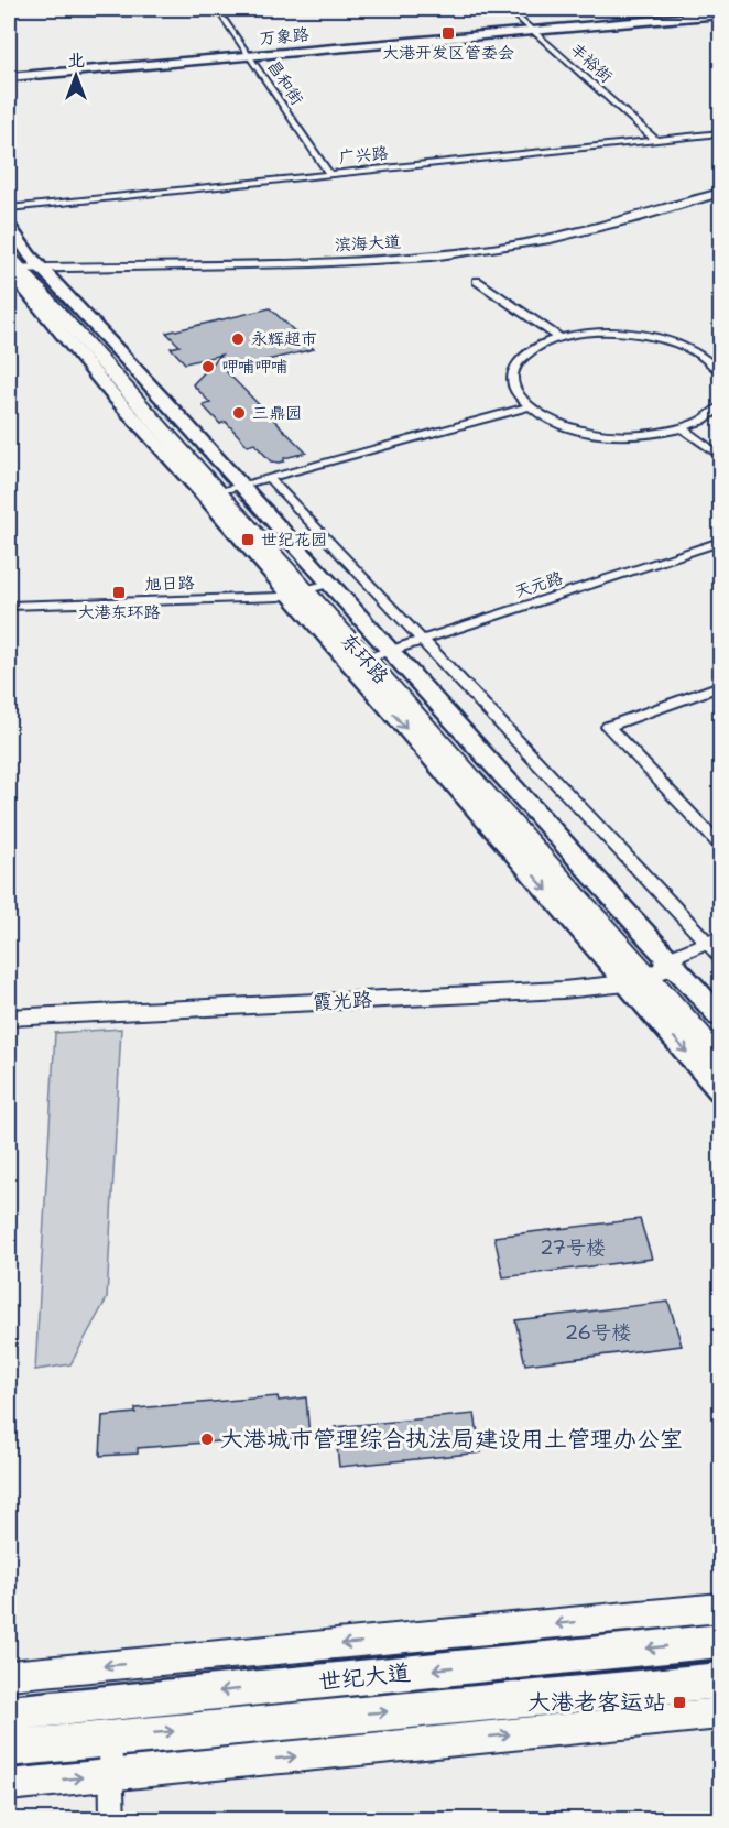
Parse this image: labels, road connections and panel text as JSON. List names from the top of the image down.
{
  "streets": {
    "highway": ["东环路"],
    "main road": [
      "万象路",
      "滨海大道",
      "霞光路",
      "世纪大道"
    ],
    "street": [
      "丰裕街",
      "昌和街",
      "广兴路",
      "旭日路",
      "天元路"
    ]
  },
  "crossings": [
    ["万象路", "丰裕街"],
    ["万象路", "昌和街"],
    ["丰裕街", "广兴路"],
    ["昌和街", "广兴路"],
    ["旭日路", "东环路"],
    ["天元路", "东环路"],
    ["东环路", "霞光路"]
  ],
  "places": {
    "transit": [
      "大港开发区管委会",
      "世纪花园",
      "大港东环路",
      "大港老客运站"
    ],
    "other": [
      "永辉超市",
      "呷哺呷哺",
      "三鼎园",
      "大港城市管理综合执法局建设用土管理办公室"
    ]
  },
  "house_numbers": ["27号楼", "26号楼"],
  "north": "top"
}
